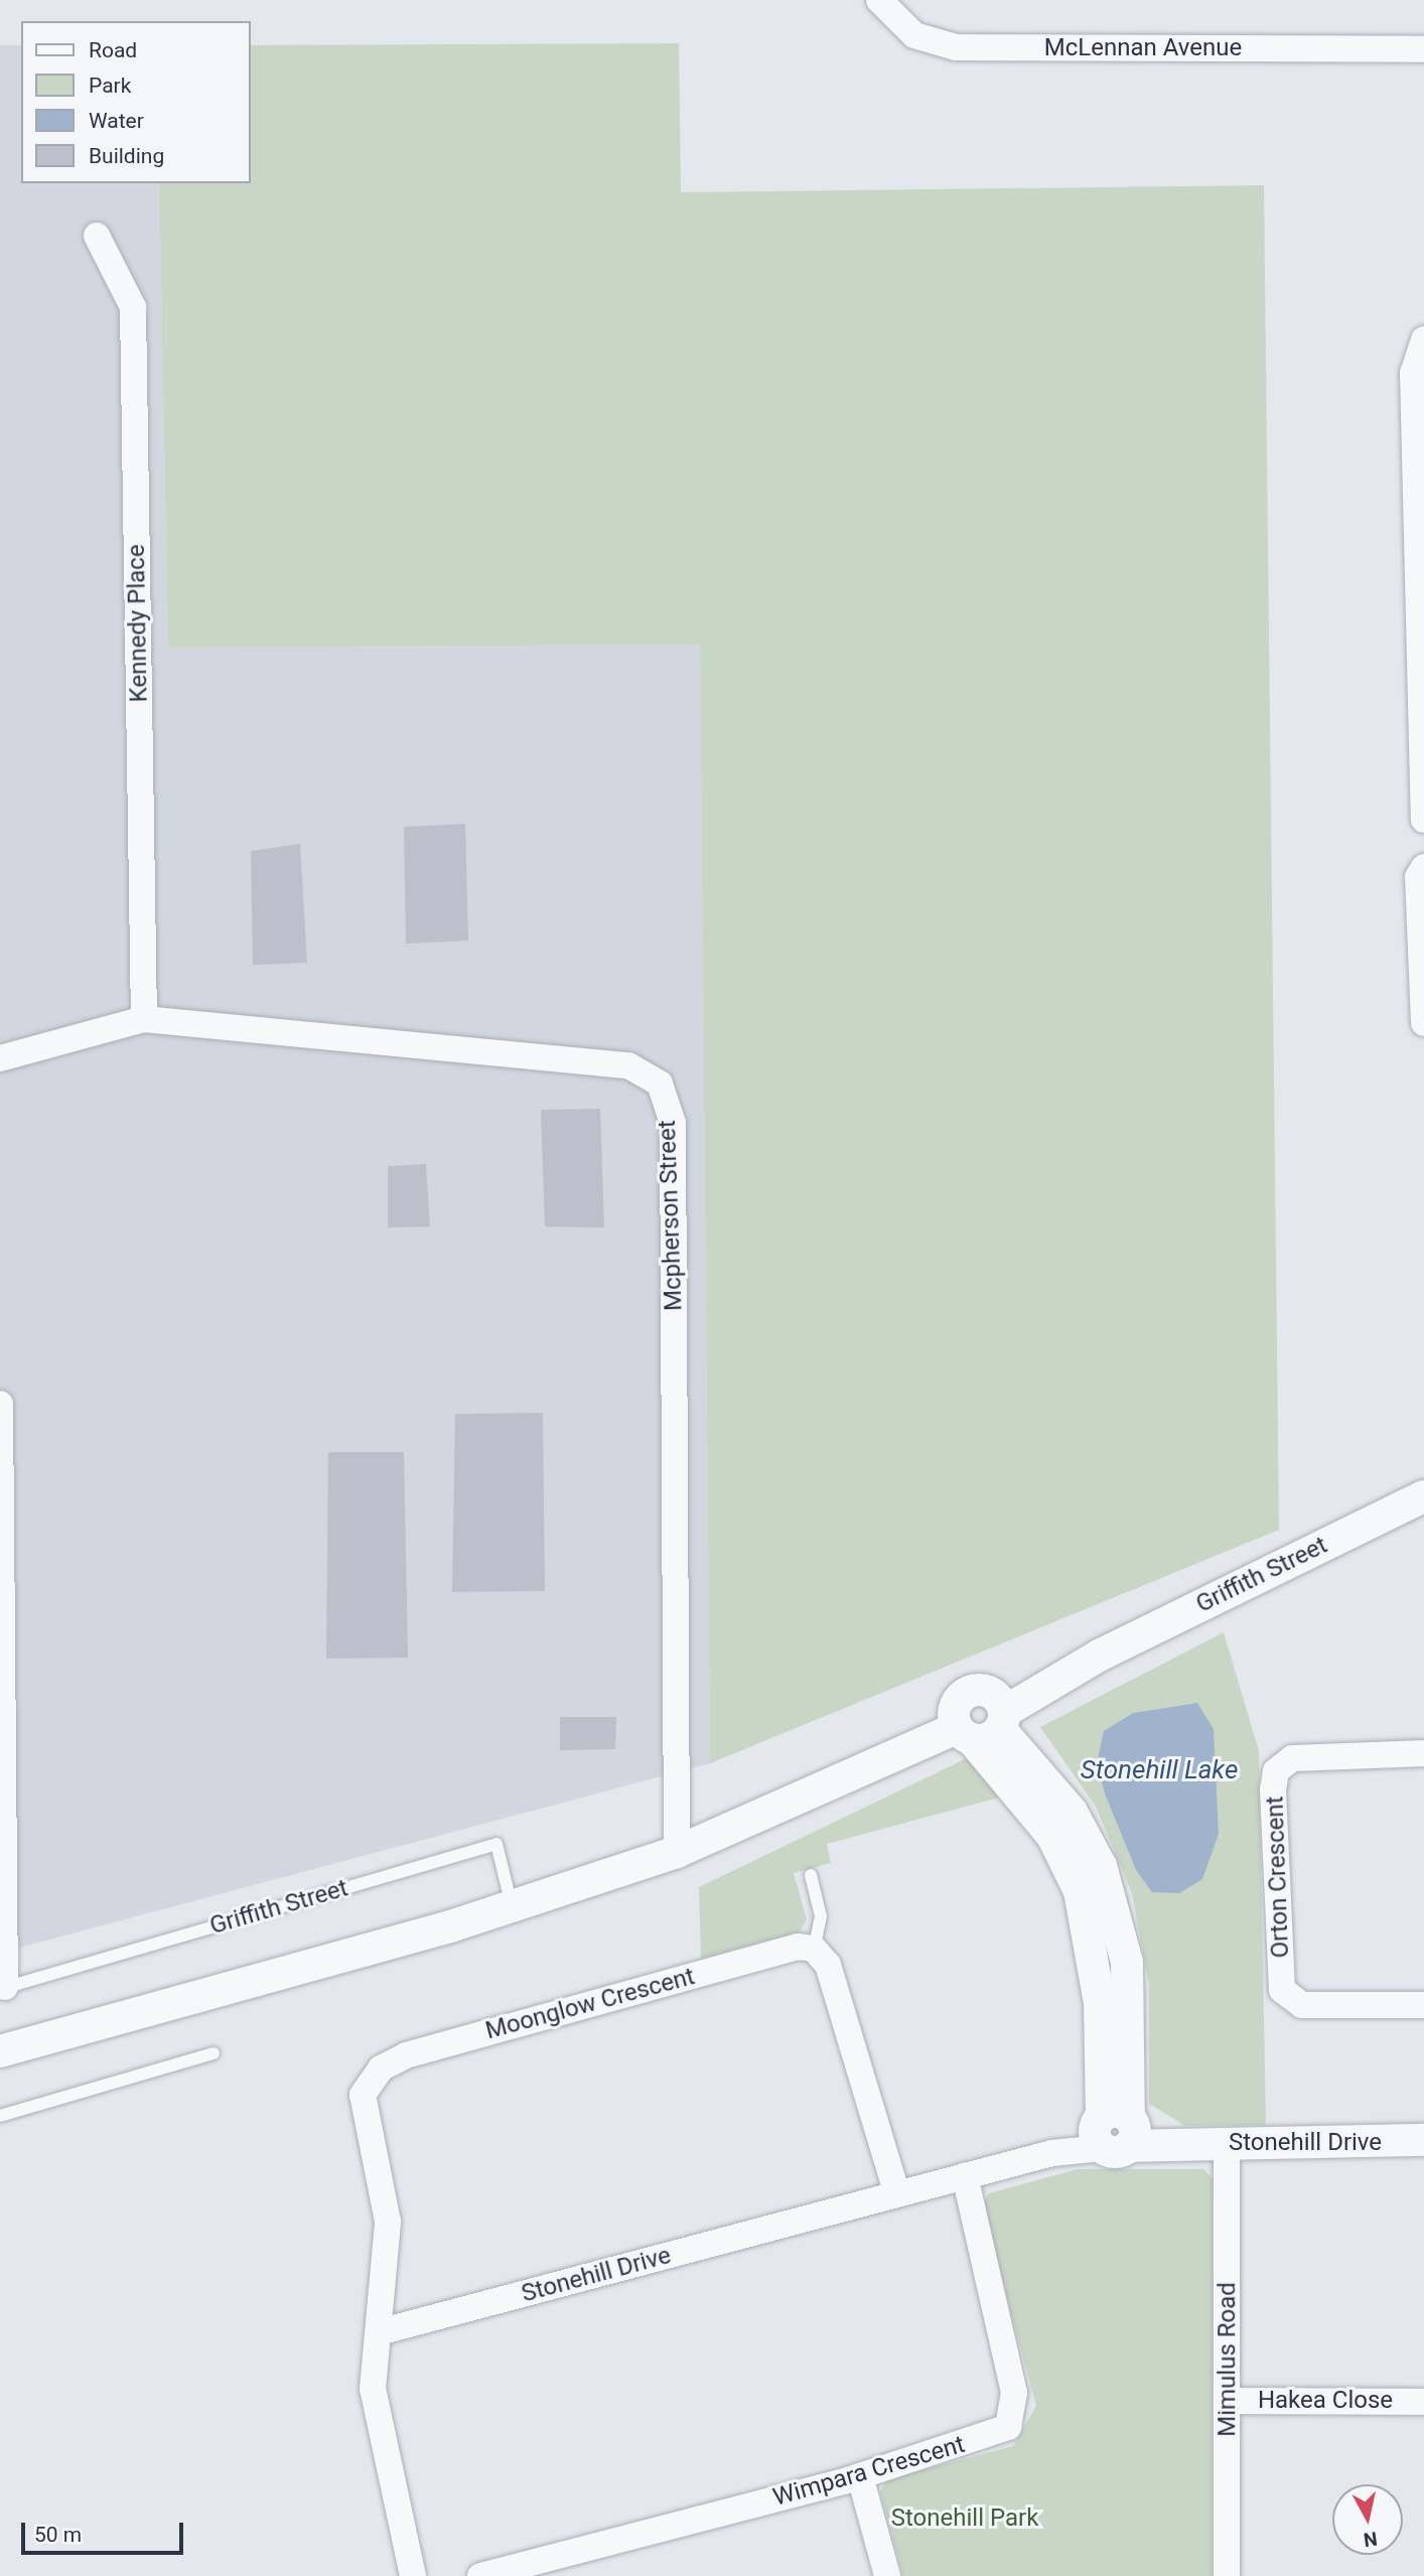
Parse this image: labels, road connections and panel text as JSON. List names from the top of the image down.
{
  "streets": {
    "street": [
      "McLennan Avenue",
      "Kennedy Place",
      "Mcpherson Street",
      "Griffith Street",
      "Orton Crescent",
      "Moonglow Crescent",
      "Stonehill Drive",
      "Mimulus Road",
      "Hakea Close",
      "Wimpara Crescent"
    ]
  },
  "crossings": [
    ["Kennedy Place", "Mcpherson Street"],
    ["Mcpherson Street", "Griffith Street"],
    ["Moonglow Crescent", "Stonehill Drive"],
    ["Stonehill Drive", "Mimulus Road"],
    ["Stonehill Drive", "Wimpara Crescent"],
    ["Mimulus Road", "Hakea Close"]
  ],
  "water": ["Stonehill Lake"],
  "parks": ["Stonehill Park"],
  "legend": [
    "Road",
    "Park",
    "Water",
    "Building"
  ],
  "scale_bar": "50 m",
  "north": "bottom"
}
